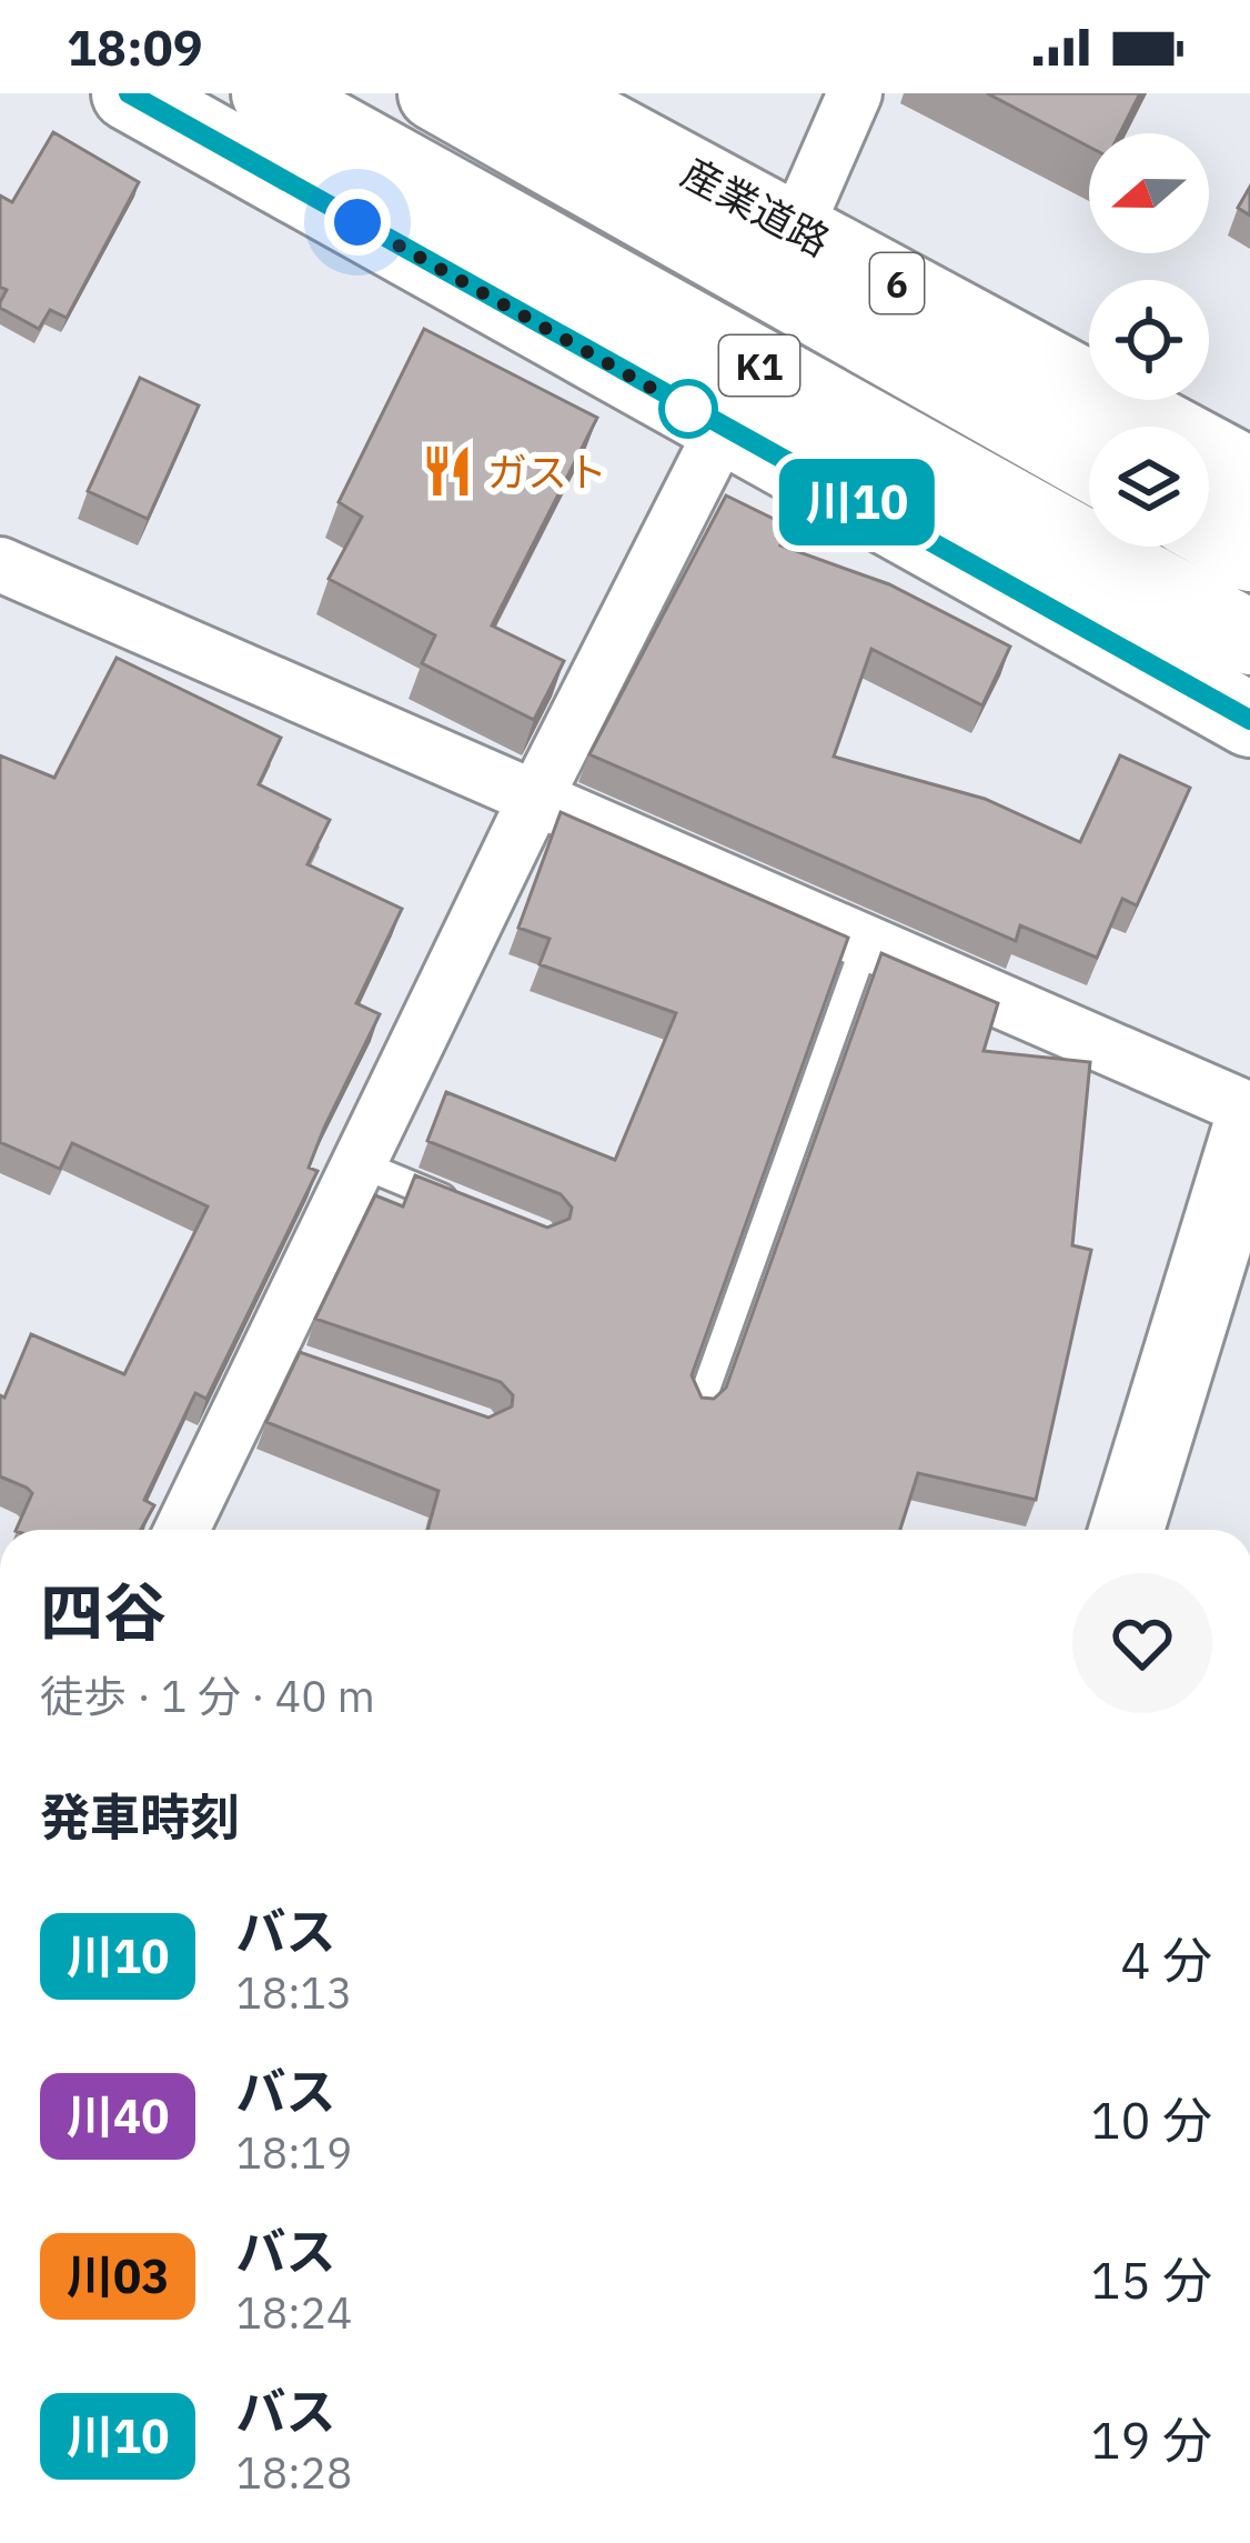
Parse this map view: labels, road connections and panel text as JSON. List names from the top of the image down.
{
  "streets": {
    "main road": ["産業道路", "6", "K1"]
  },
  "places": {
    "restaurant": ["ガスト"]
  },
  "lines": ["bus line 川10"],
  "north": "left",
  "page": {
    "status": "18:09",
    "on_map": "川10",
    "heading": [
      ["四谷", "徒歩 · 1 分 · 40 m"],
      "発車時刻"
    ],
    "list": [
      {
        "mark": "川10",
        "name": "バス",
        "note": "18:13",
        "value": "4 分"
      },
      {
        "mark": "川40",
        "name": "バス",
        "note": "18:19",
        "value": "10 分"
      },
      {
        "mark": "川03",
        "name": "バス",
        "note": "18:24",
        "value": "15 分"
      },
      {
        "mark": "川10",
        "name": "バス",
        "note": "18:28",
        "value": "19 分"
      }
    ]
  }
}
